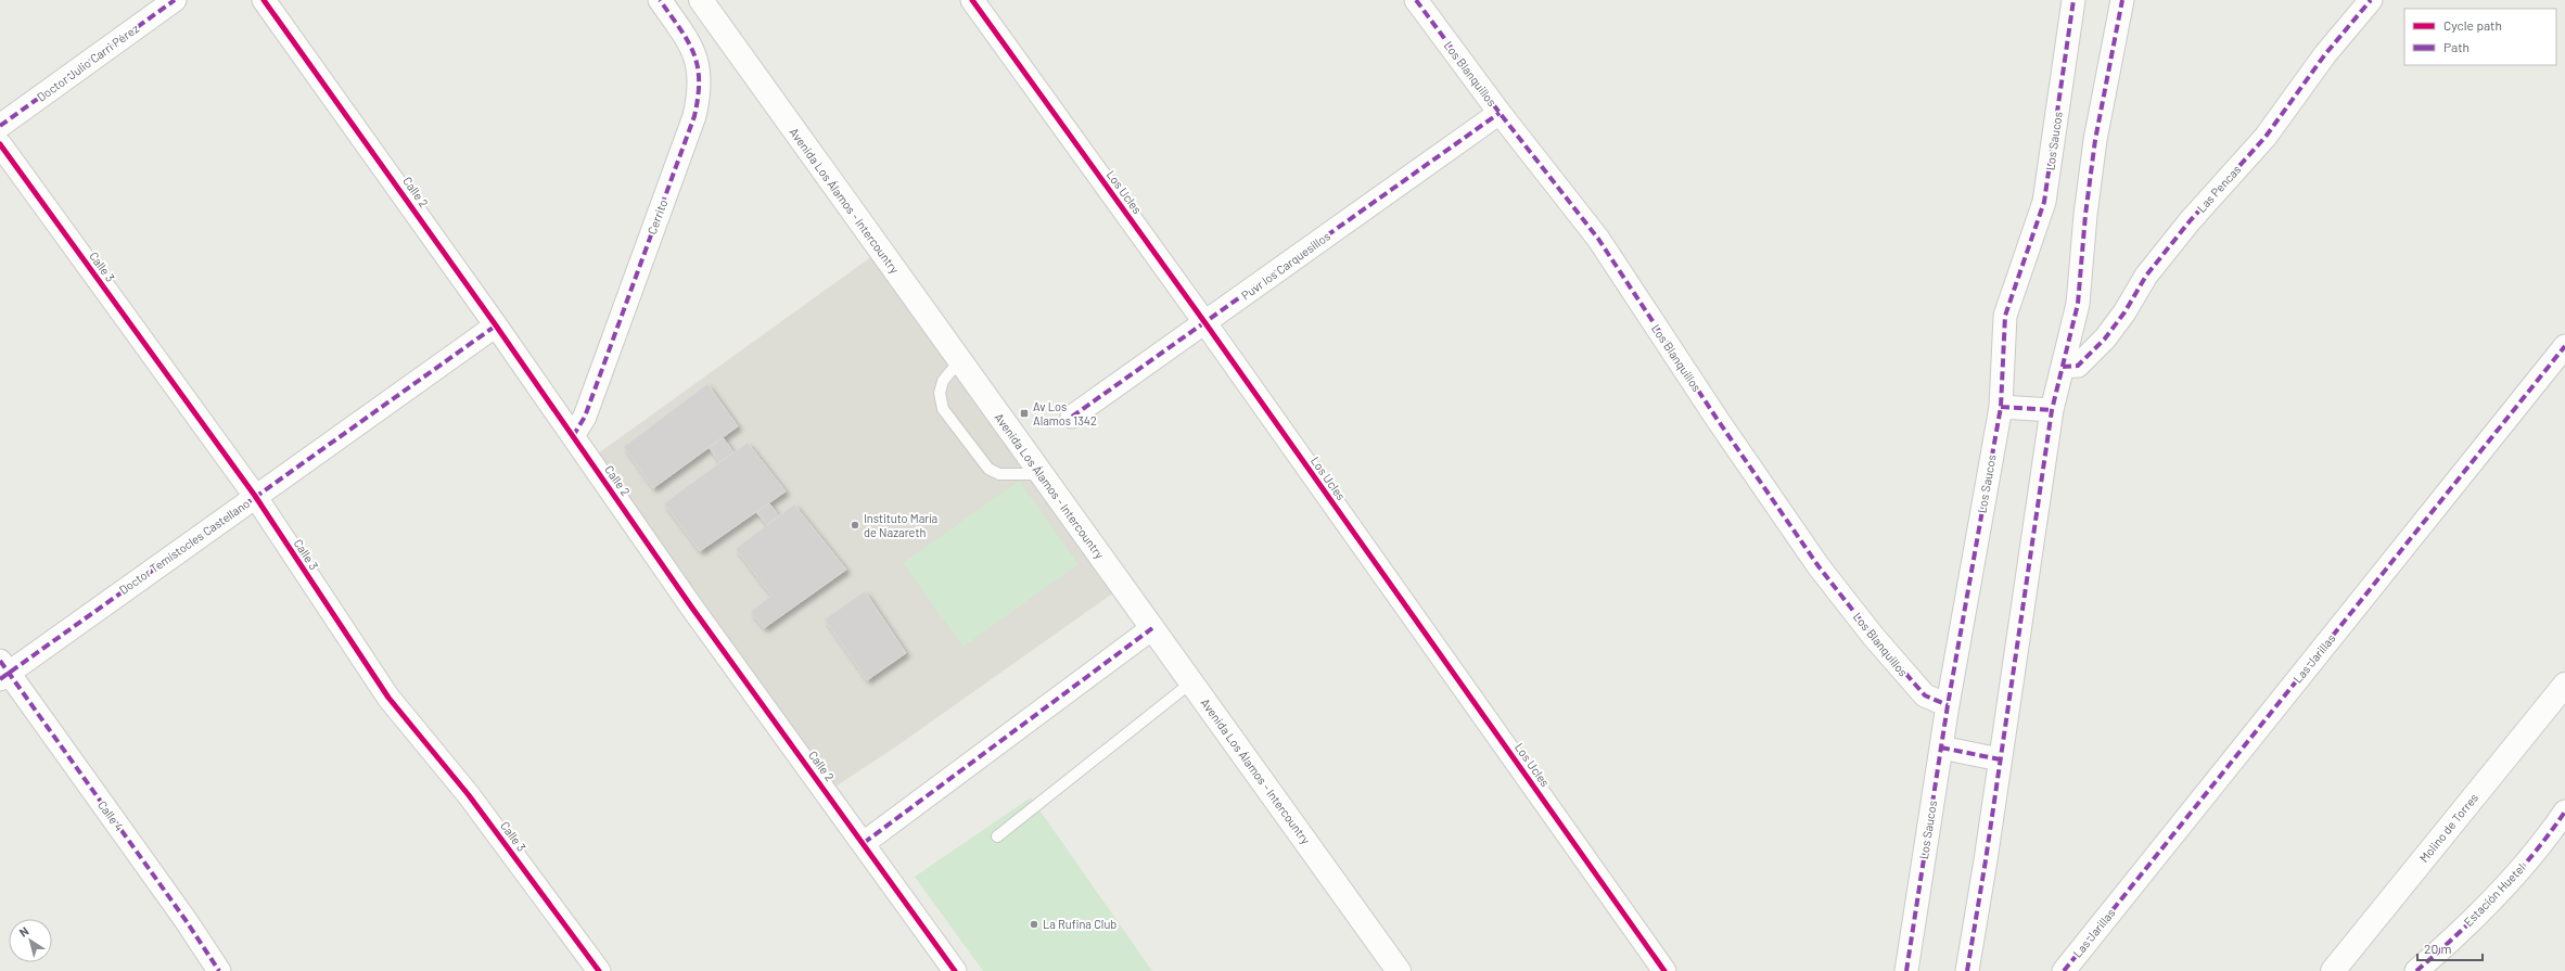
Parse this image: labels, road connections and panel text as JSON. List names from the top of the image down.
{
  "streets": {
    "main road": ["Avenida Los Álamos - Intercountry", "Molino de Torres"],
    "street": [
      "Doctor Julio Carri Pérez",
      "Los Blanquillos",
      "Los Saucos",
      "Las Pencas",
      "Calle 2",
      "Los Ucles",
      "Cerrito",
      "Puvr los Carquesillos",
      "Calle 3",
      "Doctor Temístocles Castellano",
      "Las Jarillas",
      "Calle 4",
      "Estación Huetel"
    ]
  },
  "crossings": [
    ["Los Blanquillos", "Los Saucos"],
    ["Los Blanquillos", "Puvr los Carquesillos"],
    ["Calle 2", "Cerrito"],
    ["Calle 2", "Doctor Temístocles Castellano"],
    ["Los Ucles", "Puvr los Carquesillos"],
    ["Calle 3", "Doctor Temístocles Castellano"],
    ["Doctor Temístocles Castellano", "Calle 4"]
  ],
  "places": {
    "transit": ["Av Los Alamos 1342"],
    "other": ["Instituto María de Nazareth", "La Rufina Club"]
  },
  "legend": ["Cycle path", "Path"],
  "scale_bar": "20 m",
  "north": "top left"
}
